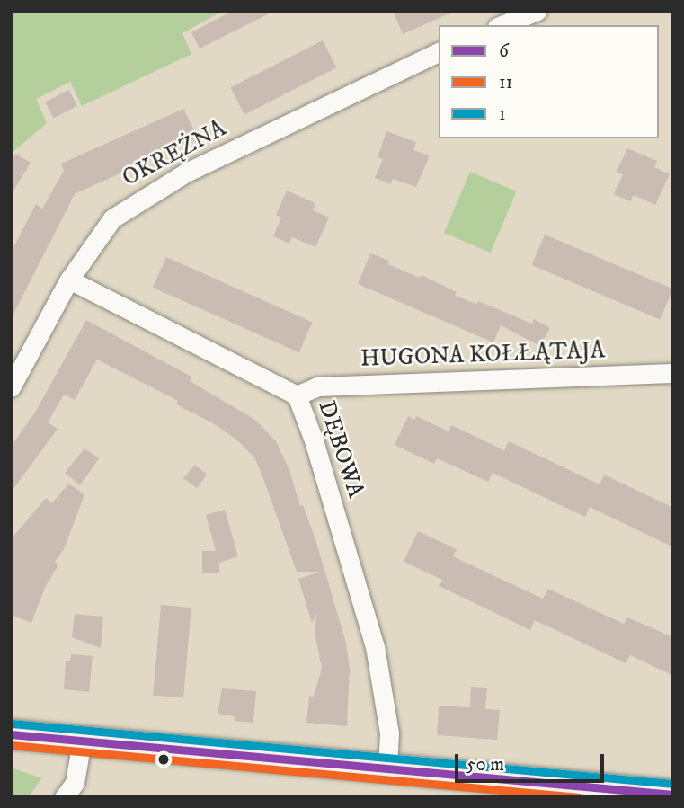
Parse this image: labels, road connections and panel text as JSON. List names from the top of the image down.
{
  "streets": {
    "street": ["OKRĘŻNA", "HUGONA KOŁŁĄTAJA", "DĘBOWA"]
  },
  "crossings": [
    ["OKRĘŻNA", "DĘBOWA"],
    ["HUGONA KOŁŁĄTAJA", "DĘBOWA"]
  ],
  "lines": ["transit line 1", "transit line 6", "transit line 11"],
  "legend": ["6", "11", "1"],
  "scale_bar": "50 m"
}
